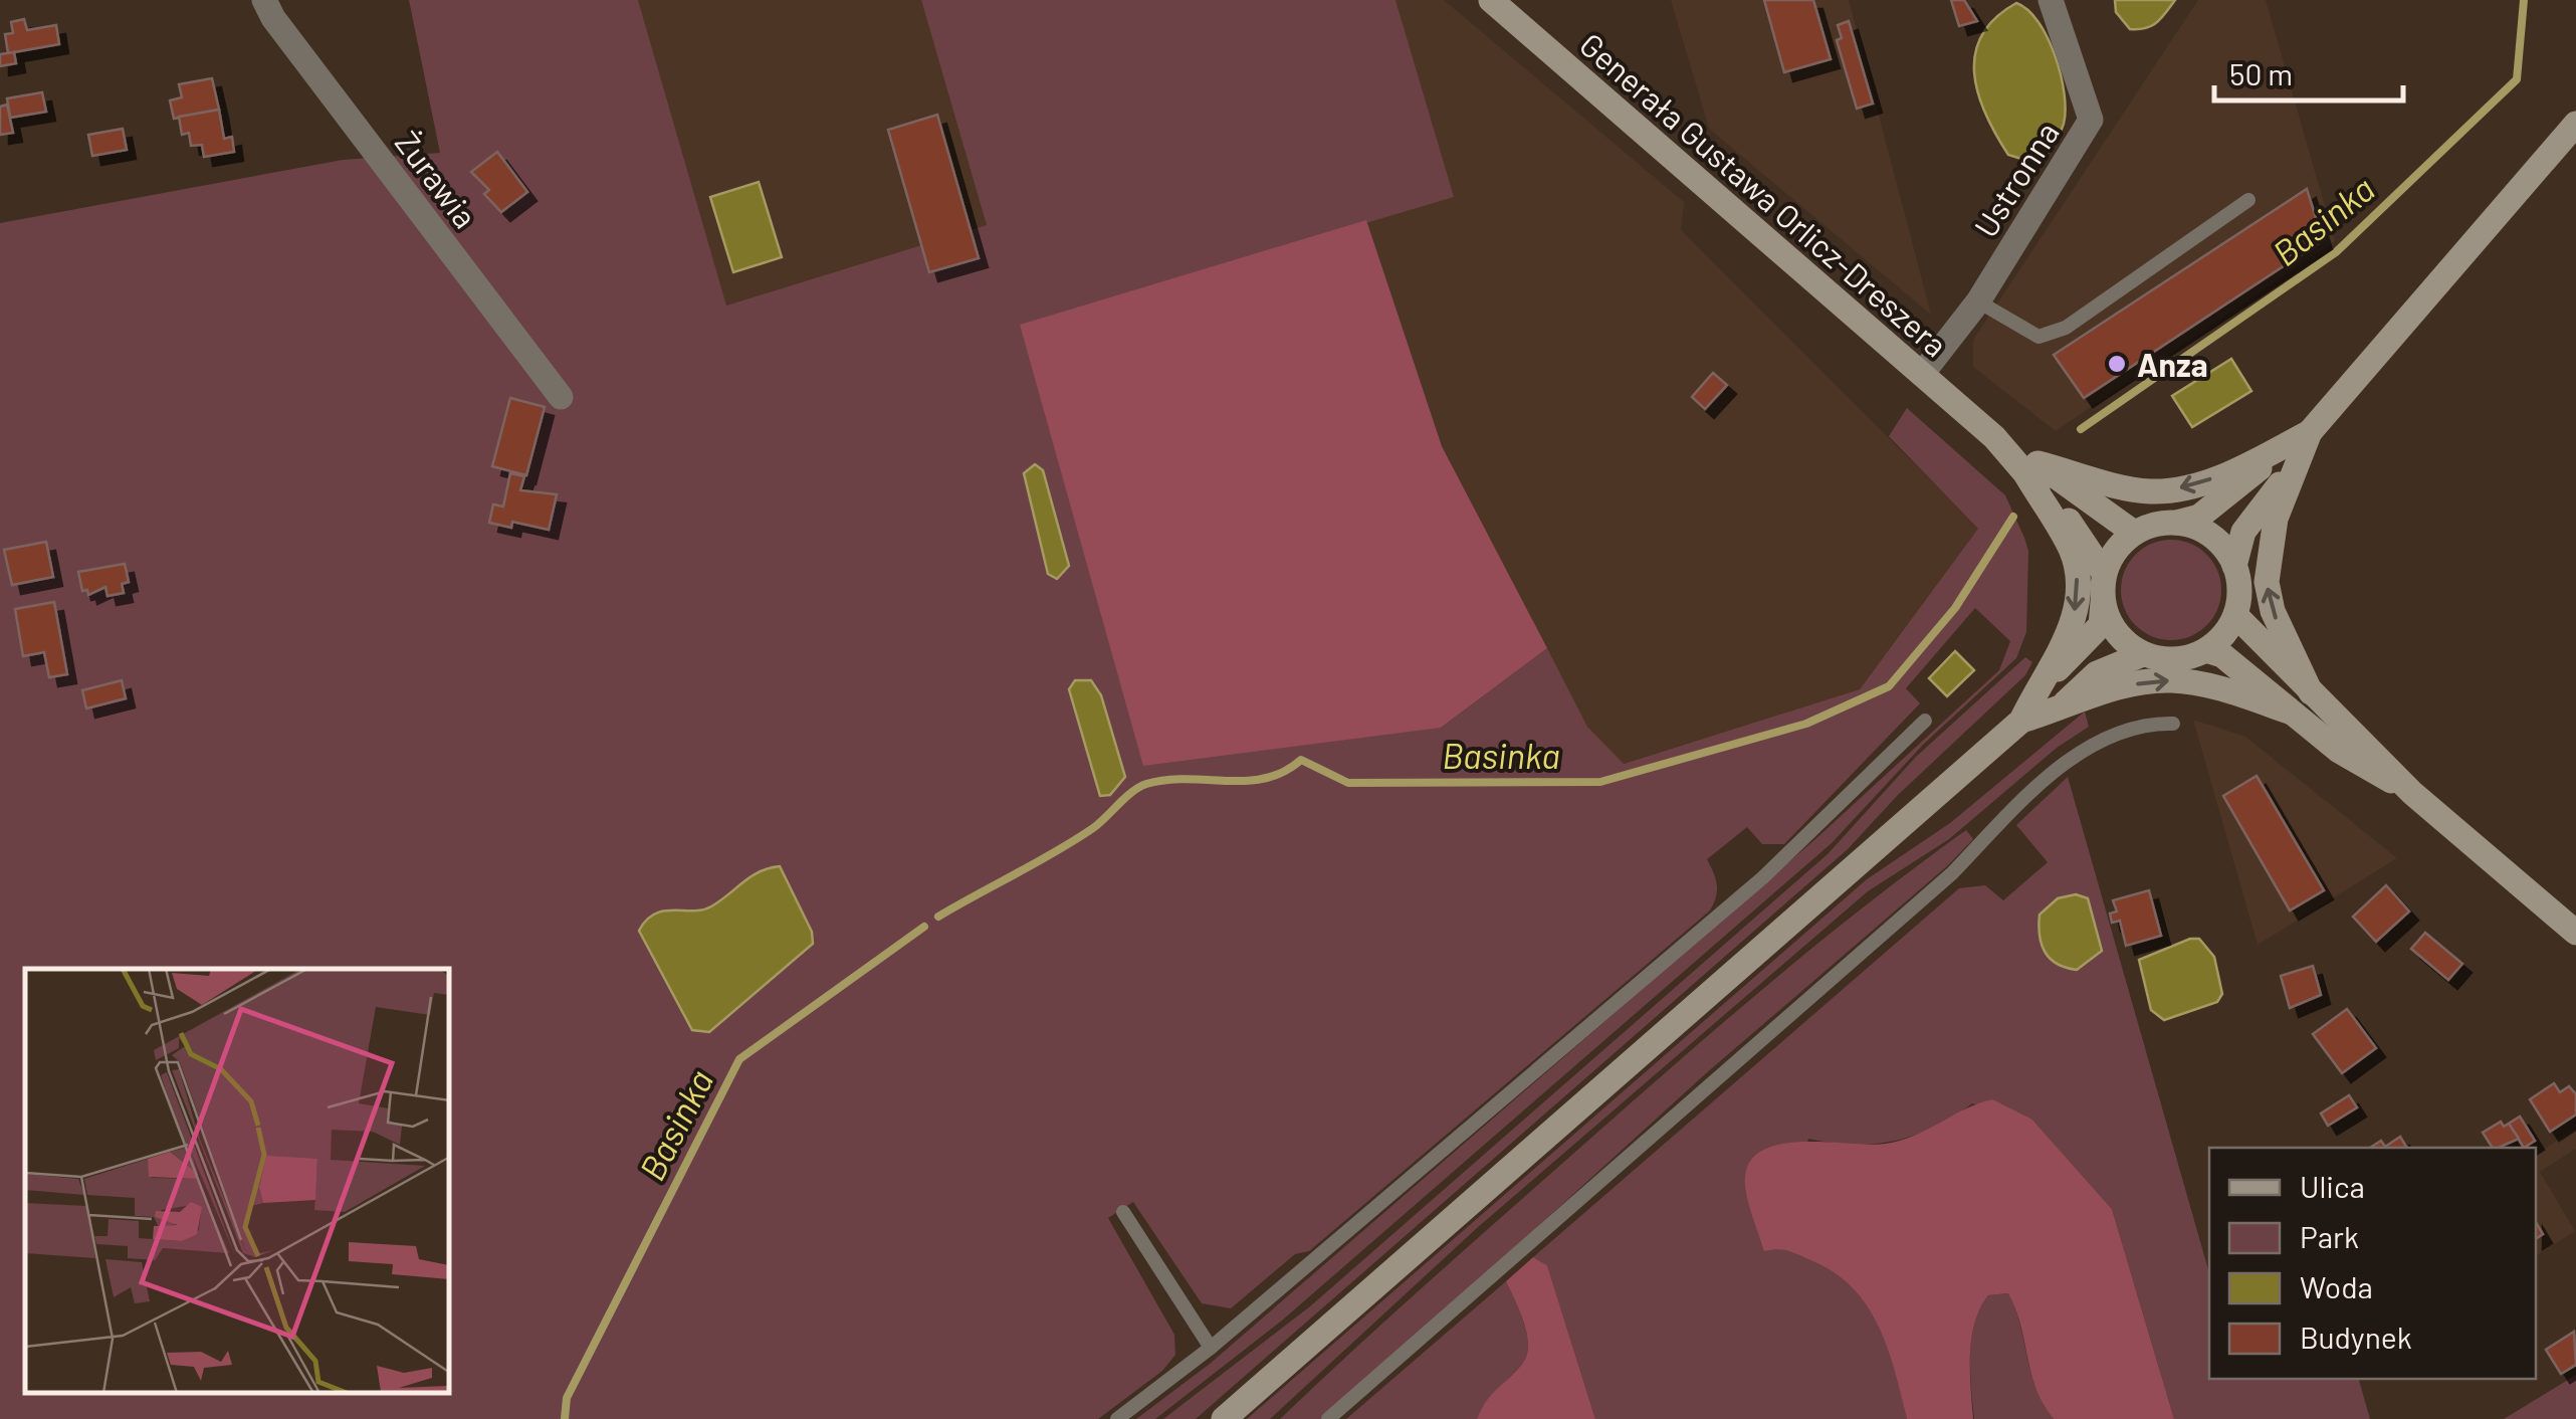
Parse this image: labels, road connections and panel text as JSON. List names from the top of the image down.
{
  "streets": {
    "main road": ["Generała Gustawa Orlicz-Dreszera"],
    "street": ["Żurawia", "Ustronna"]
  },
  "crossings": [
    ["Ustronna", "Generała Gustawa Orlicz-Dreszera"]
  ],
  "water": ["Basinka"],
  "places": ["Anza"],
  "legend": [
    "Ulica",
    "Park",
    "Woda",
    "Budynek"
  ],
  "scale_bar": "50 m"
}
